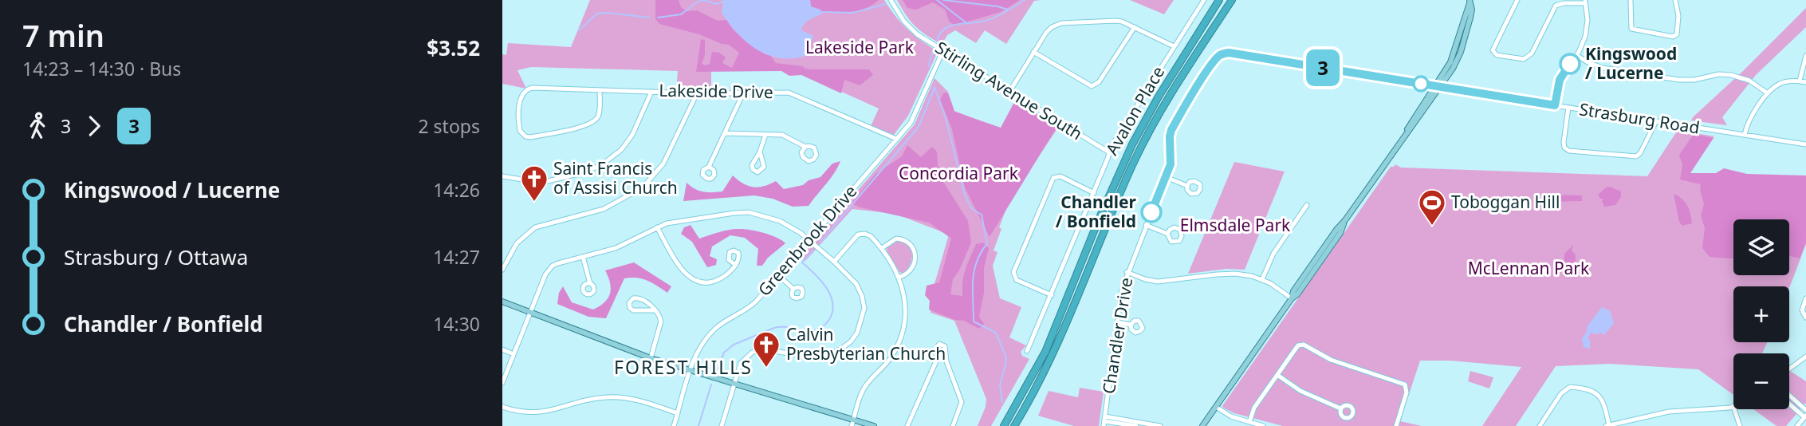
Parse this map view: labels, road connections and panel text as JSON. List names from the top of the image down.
{
  "streets": {
    "street": [
      "Stirling Avenue South",
      "Lakeside Drive",
      "Avalon Place",
      "Strasburg Road",
      "Greenbrook Drive",
      "Chandler Drive"
    ]
  },
  "crossings": [
    ["Stirling Avenue South", "Avalon Place"],
    ["Stirling Avenue South", "Greenbrook Drive"],
    ["Lakeside Drive", "Greenbrook Drive"],
    ["Strasburg Road", "Chandler Drive"]
  ],
  "districts": ["FOREST HILLS"],
  "parks": [
    "Lakeside Park",
    "Concordia Park",
    "Elmsdale Park",
    "McLennan Park"
  ],
  "places": {
    "other": ["Kingswood / Lucerne", "Chandler / Bonfield"],
    "church": ["Saint Francis of Assisi Church", "Calvin Presbyterian Church"],
    "sports": ["Toboggan Hill"]
  },
  "lines": ["bus line 3"],
  "page": {
    "heading": ["7 min", "14:23 – 14:30 · Bus", "$3.52"],
    "on_map": "3",
    "legs": ["3", "3", "2 stops"],
    "list": [
      {
        "name": "Kingswood / Lucerne",
        "value": "14:26"
      },
      {
        "name": "Strasburg / Ottawa",
        "value": "14:27"
      },
      {
        "name": "Chandler / Bonfield",
        "value": "14:30"
      }
    ],
    "map_buttons": ["+", "−"]
  }
}
